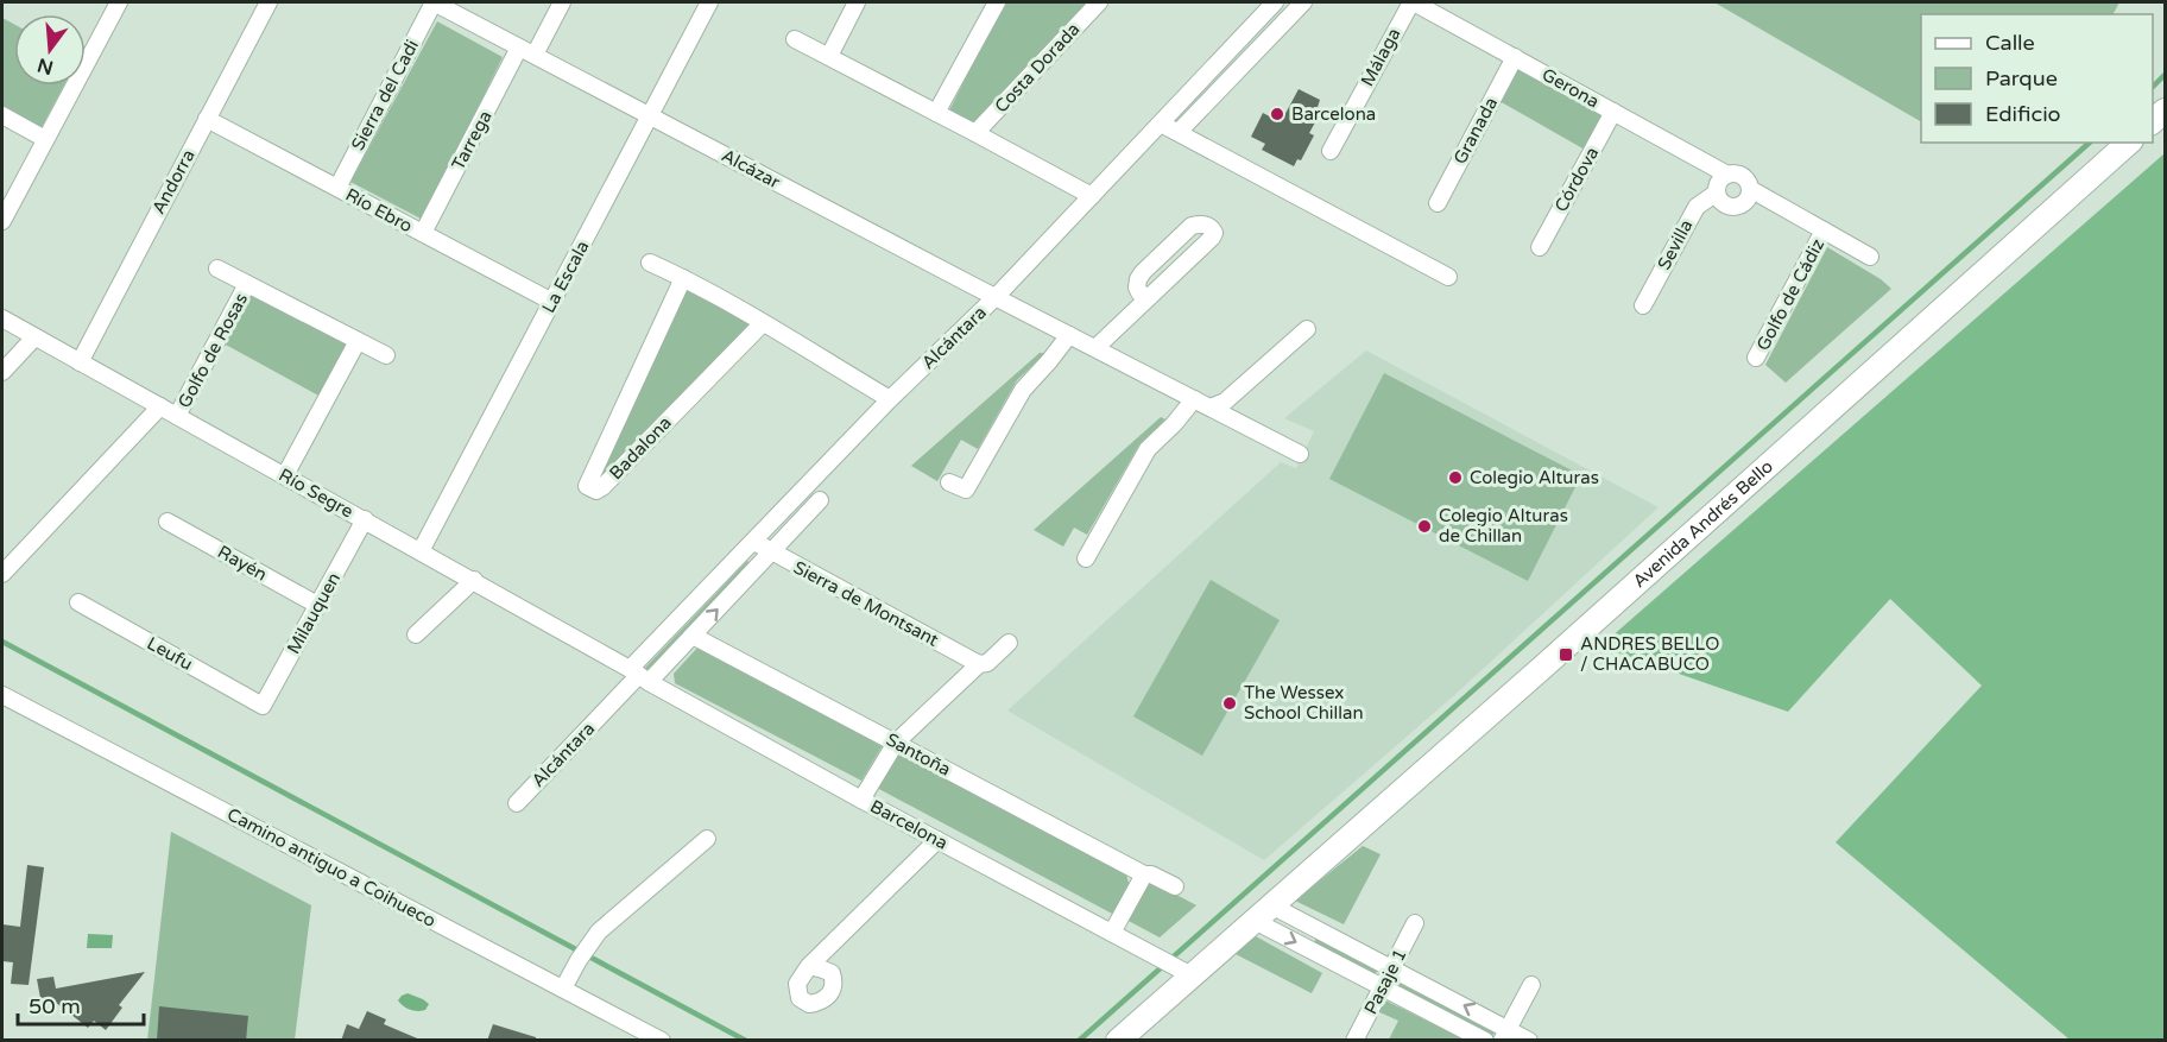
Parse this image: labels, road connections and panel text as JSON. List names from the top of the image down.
{
  "streets": {
    "main road": ["Avenida Andrés Bello"],
    "street": [
      "Málaga",
      "Costa Dorada",
      "Gerona",
      "Sierra del Cadi",
      "Granada",
      "Tarrega",
      "Alcázar",
      "Córdova",
      "Andorra",
      "Río Ebro",
      "Sevilla",
      "La Escala",
      "Golfo de Cádiz",
      "Alcántara",
      "Golfo de Rosas",
      "Badalona",
      "Río Segre",
      "Rayén",
      "Sierra de Montsant",
      "Milauquen",
      "Leufu",
      "Santoña",
      "Barcelona",
      "Camino antiguo a Coihueco",
      "Pasaje 1"
    ]
  },
  "crossings": [
    ["Málaga", "Gerona"],
    ["Gerona", "Granada"],
    ["Gerona", "Córdova"],
    ["Gerona", "Sevilla"],
    ["Gerona", "Golfo de Cádiz"],
    ["Sierra del Cadi", "Alcázar"],
    ["Sierra del Cadi", "Río Ebro"],
    ["Tarrega", "Alcázar"],
    ["Tarrega", "Río Ebro"],
    ["Alcázar", "La Escala"],
    ["Alcázar", "Alcántara"],
    ["Andorra", "Río Ebro"],
    ["Andorra", "Río Segre"],
    ["Río Ebro", "La Escala"],
    ["La Escala", "Río Segre"],
    ["Alcántara", "Río Segre"],
    ["Alcántara", "Sierra de Montsant"],
    ["Alcántara", "Santoña"],
    ["Alcántara", "Barcelona"],
    ["Golfo de Rosas", "Río Segre"],
    ["Río Segre", "Milauquen"],
    ["Río Segre", "Barcelona"],
    ["Avenida Andrés Bello", "Barcelona"],
    ["Rayén", "Milauquen"],
    ["Milauquen", "Leufu"]
  ],
  "places": {
    "other": [
      "Barcelona",
      "Colegio Alturas",
      "Colegio Alturas de Chillan",
      "The Wessex School Chillan"
    ],
    "transit": ["ANDRES BELLO / CHACABUCO"]
  },
  "legend": ["Calle", "Parque", "Edificio"],
  "scale_bar": "50 m",
  "north": "bottom"
}
